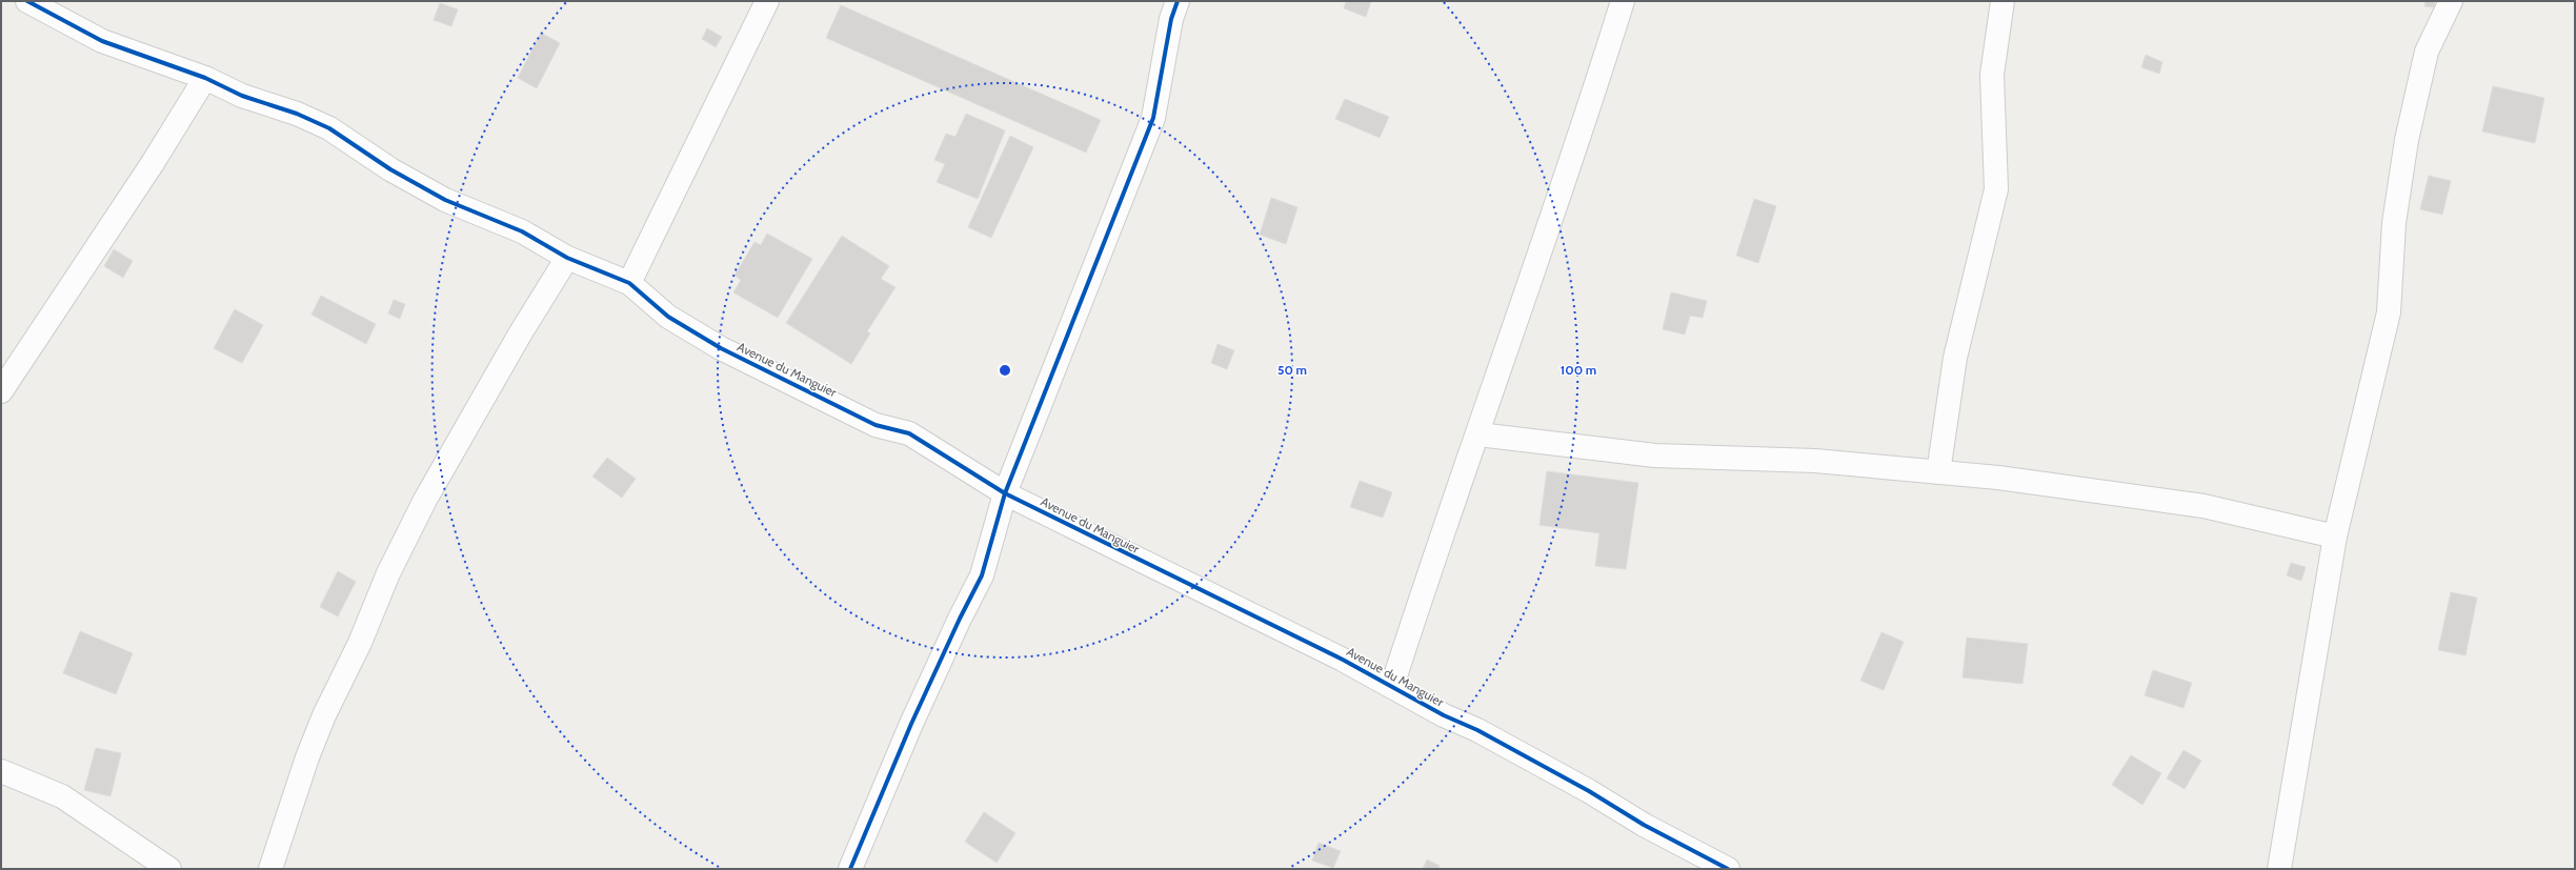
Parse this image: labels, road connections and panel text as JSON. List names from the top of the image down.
{
  "streets": {
    "street": ["Avenue du Manguier"]
  },
  "rings": ["50 m", "100 m"]
}
